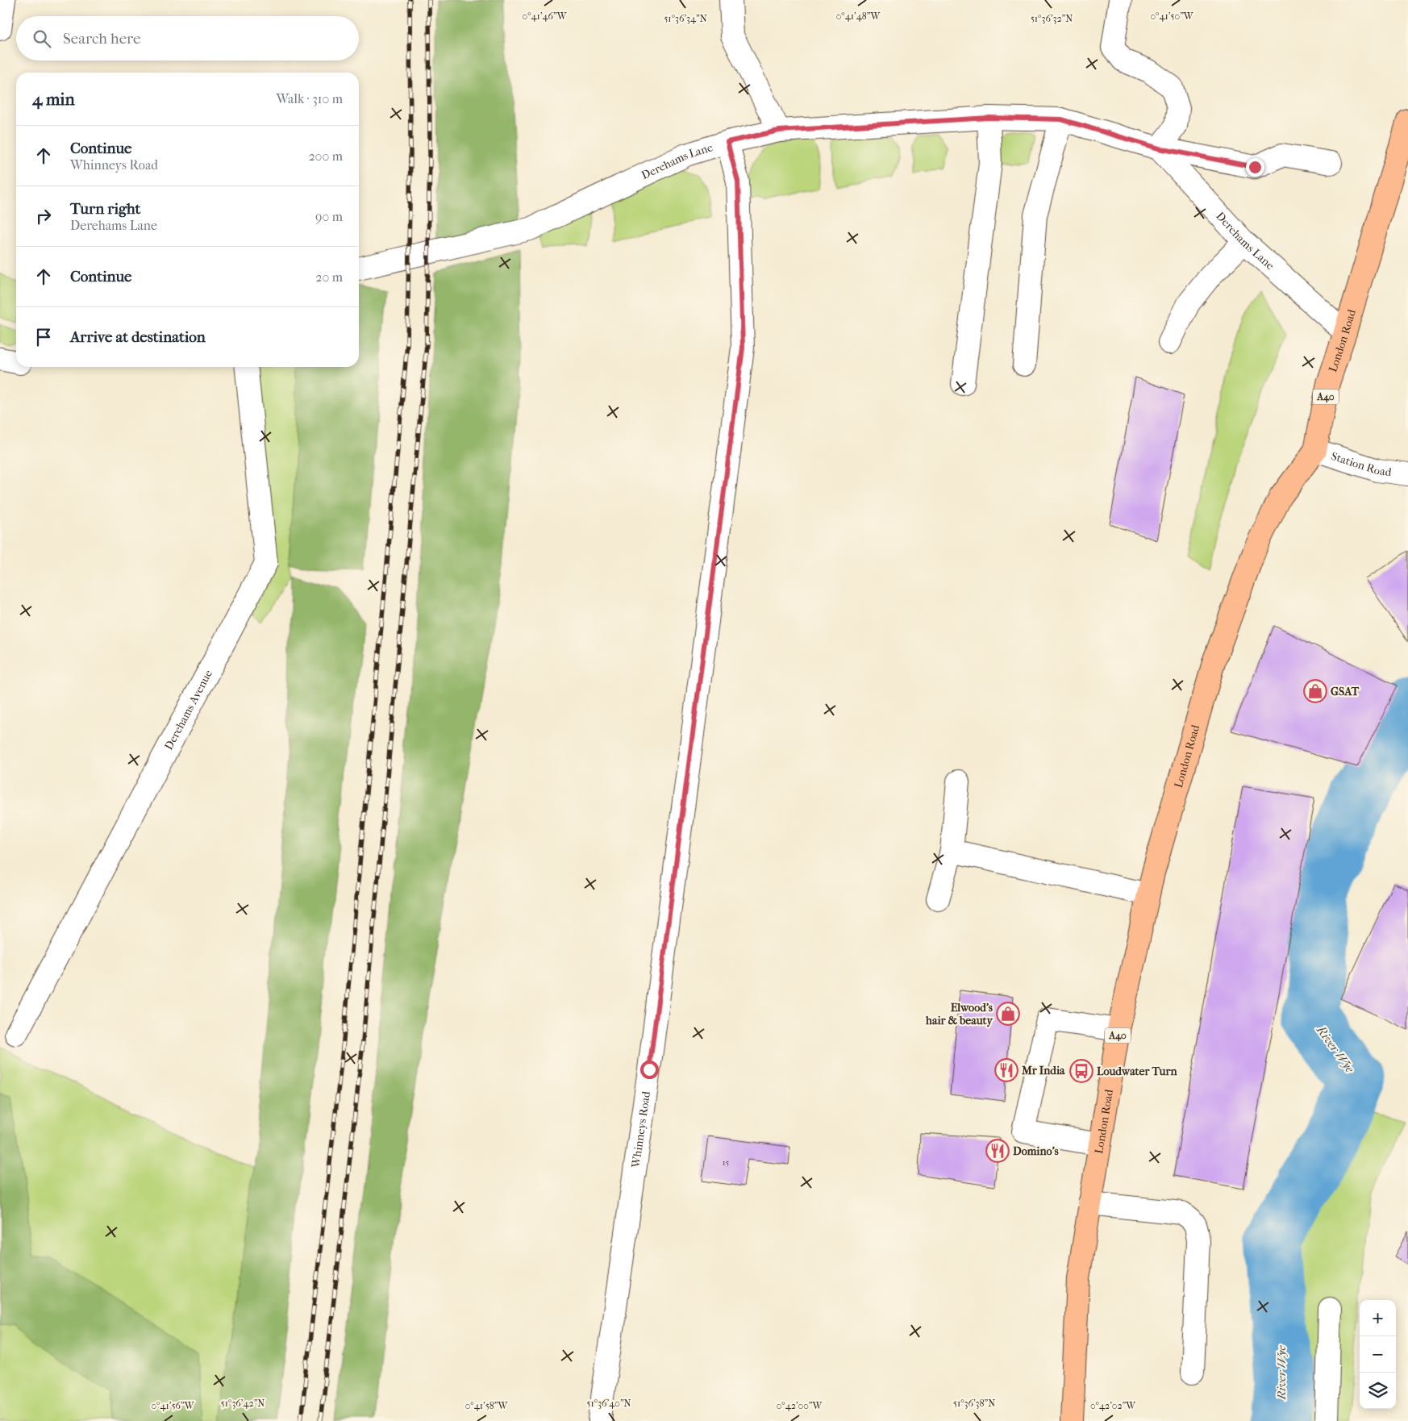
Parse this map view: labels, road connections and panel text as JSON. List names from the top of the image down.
{
  "streets": {
    "main road": ["London Road", "A40"],
    "street": [
      "Derehams Lane",
      "Station Road",
      "Derehams Avenue",
      "Whinneys Road"
    ]
  },
  "crossings": [
    ["Derehams Lane", "London Road"],
    ["Derehams Lane", "Whinneys Road"],
    ["London Road", "Station Road"]
  ],
  "water": ["River Wye"],
  "places": {
    "shop": ["GSAT", "Elwood’s hair & beauty"],
    "restaurant": ["Mr India", "Domino's"],
    "bus stop": ["Loudwater Turn"]
  },
  "house_numbers": ["15"],
  "page": {
    "search": "Search here",
    "heading": ["4 min", "Walk · 310 m"],
    "list": [
      ["Continue", "Whinneys Road", "200 m"],
      ["Turn right", "Derehams Lane", "90 m"],
      ["Continue", "20 m"],
      "Arrive at destination"
    ],
    "map_buttons": ["+", "−"]
  },
  "coordinates": [
    "0°41'48\"W",
    "0°41'46\"W",
    "0°41'50\"W",
    "51°36'34\"N",
    "51°36'32\"N",
    "51°36'42\"N",
    "51°36'40\"N",
    "51°36'38\"N",
    "0°41'56\"W",
    "0°41'58\"W",
    "0°42'00\"W",
    "0°42'02\"W"
  ]
}
